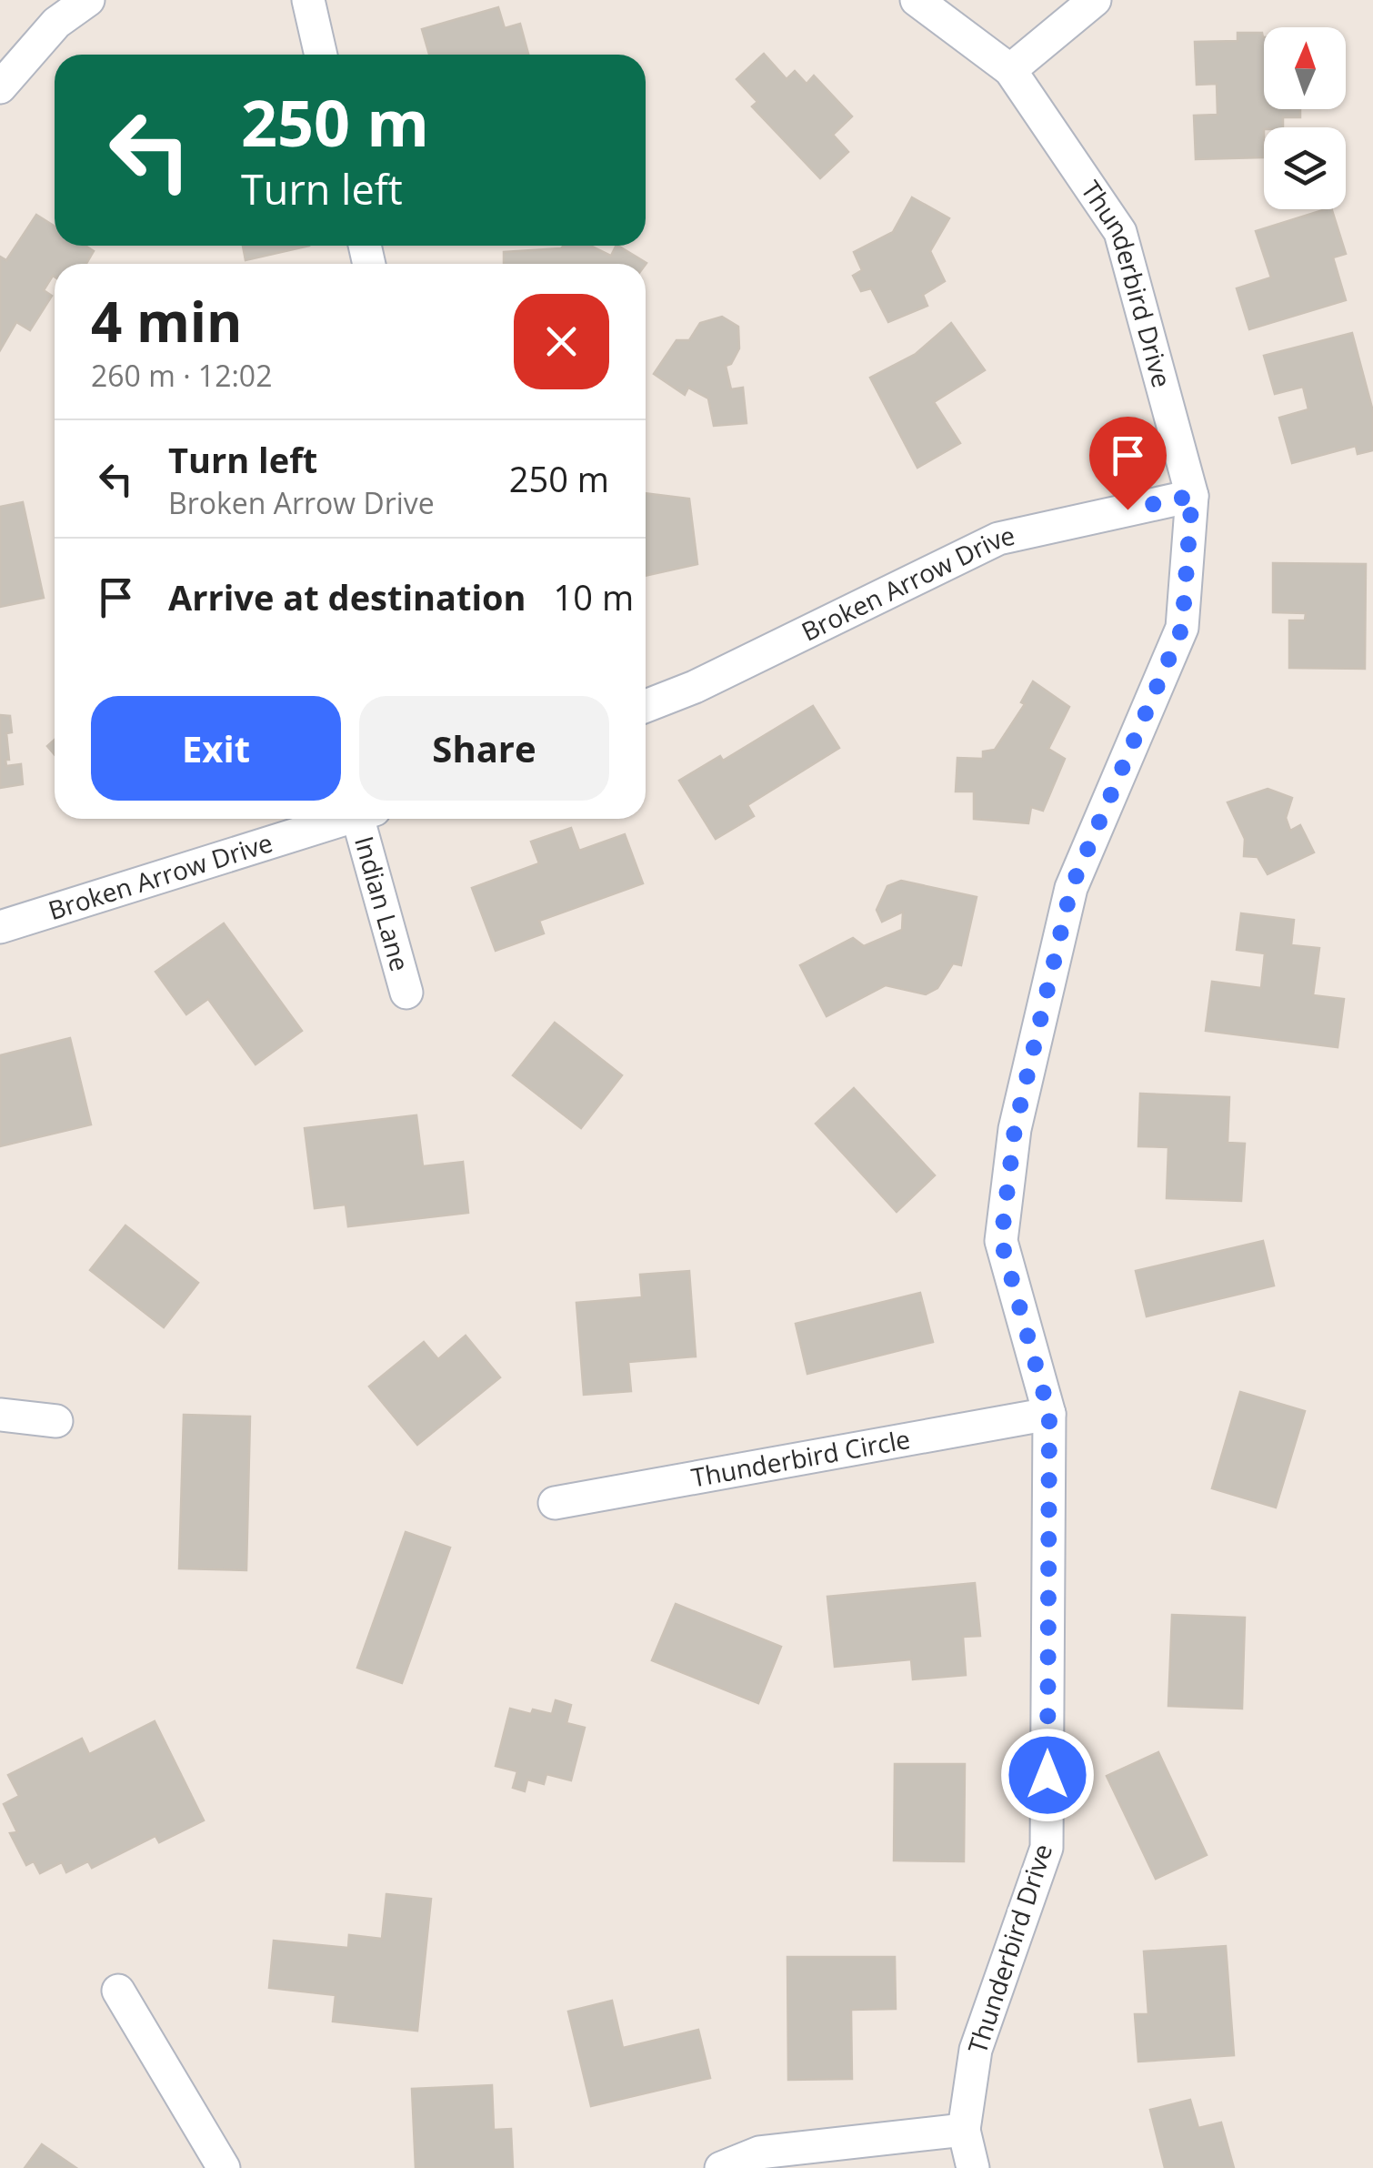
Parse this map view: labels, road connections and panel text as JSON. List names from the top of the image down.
{
  "streets": {
    "street": [
      "Thunderbird Drive",
      "Broken Arrow Drive",
      "Indian Lane",
      "Thunderbird Circle"
    ]
  },
  "crossings": [
    ["Thunderbird Drive", "Broken Arrow Drive"],
    ["Thunderbird Drive", "Thunderbird Circle"]
  ],
  "north": "top",
  "page": {
    "turn": ["250 m", "Turn left"],
    "heading": ["4 min", "260 m · 12:02"],
    "list": [
      {
        "name": "Turn left",
        "note": "Broken Arrow Drive",
        "value": "250 m"
      },
      {
        "name": "Arrive at destination",
        "value": "10 m"
      }
    ],
    "buttons": ["Exit", "Share"]
  }
}
